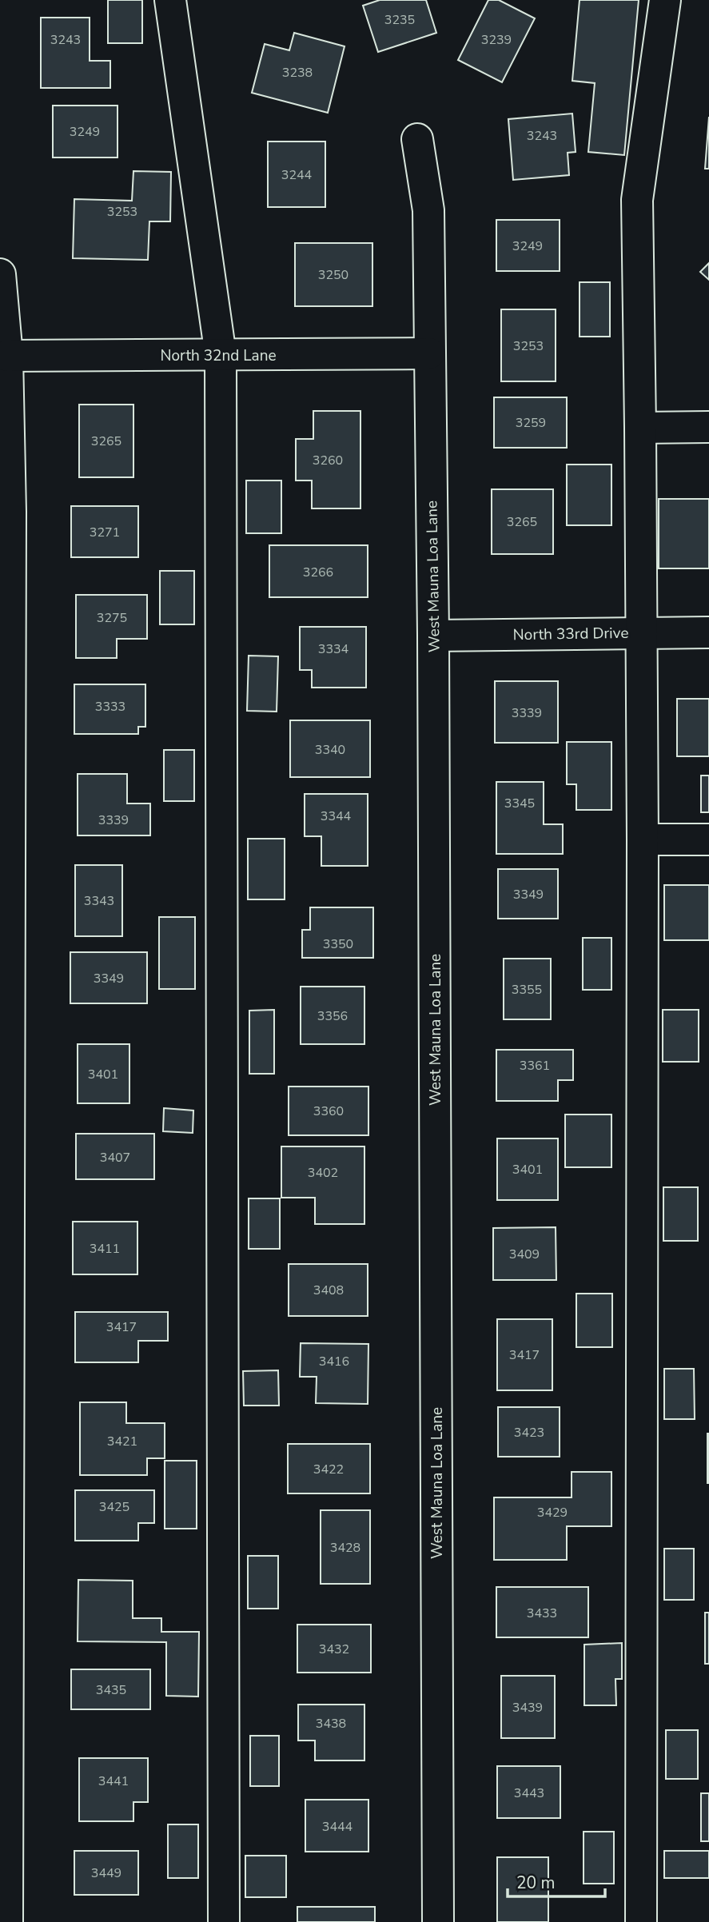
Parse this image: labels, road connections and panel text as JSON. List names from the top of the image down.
{
  "streets": {
    "street": ["North 32nd Lane", "West Mauna Loa Lane", "North 33rd Drive"]
  },
  "crossings": [
    ["North 32nd Lane", "West Mauna Loa Lane"],
    ["West Mauna Loa Lane", "North 33rd Drive"]
  ],
  "house_numbers": [
    "3235",
    "3243",
    "3239",
    "3238",
    "3249",
    "3243",
    "3244",
    "3253",
    "3249",
    "3250",
    "3253",
    "3259",
    "3265",
    "3260",
    "3265",
    "3271",
    "3266",
    "3275",
    "3334",
    "3333",
    "3339",
    "3340",
    "3345",
    "3344",
    "3339",
    "3349",
    "3343",
    "3350",
    "3349",
    "3355",
    "3356",
    "3361",
    "3401",
    "3360",
    "3407",
    "3401",
    "3402",
    "3411",
    "3409",
    "3408",
    "3417",
    "3417",
    "3416",
    "3423",
    "3421",
    "3422",
    "3425",
    "3429",
    "3428",
    "3433",
    "3432",
    "3435",
    "3439",
    "3438",
    "3441",
    "3443",
    "3444",
    "3449"
  ],
  "scale_bar": "20 m"
}
